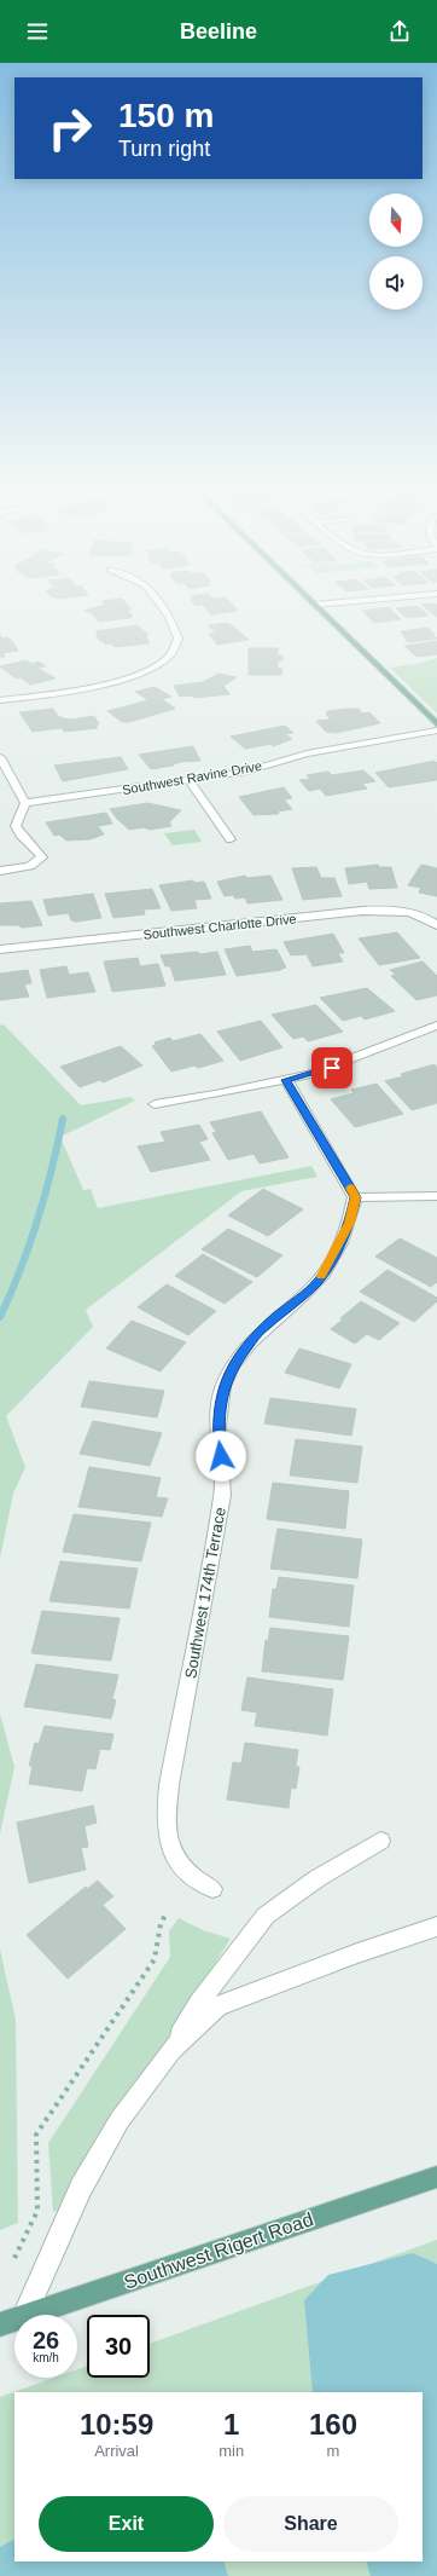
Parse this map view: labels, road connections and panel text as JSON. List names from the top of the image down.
{
  "streets": {
    "main road": ["Southwest Rigert Road"],
    "street": ["Southwest Ravine Drive", "Southwest Charlotte Drive", "Southwest 174th Terrace"]
  },
  "north": "bottom",
  "page": {
    "header": "Beeline",
    "turn": ["150 m", "Turn right"],
    "speed": "26 km/h",
    "limit": "30",
    "eta": [
      "10:59",
      "Arrival",
      "1",
      "min",
      "160",
      "m"
    ],
    "buttons": ["Exit", "Share"]
  }
}
